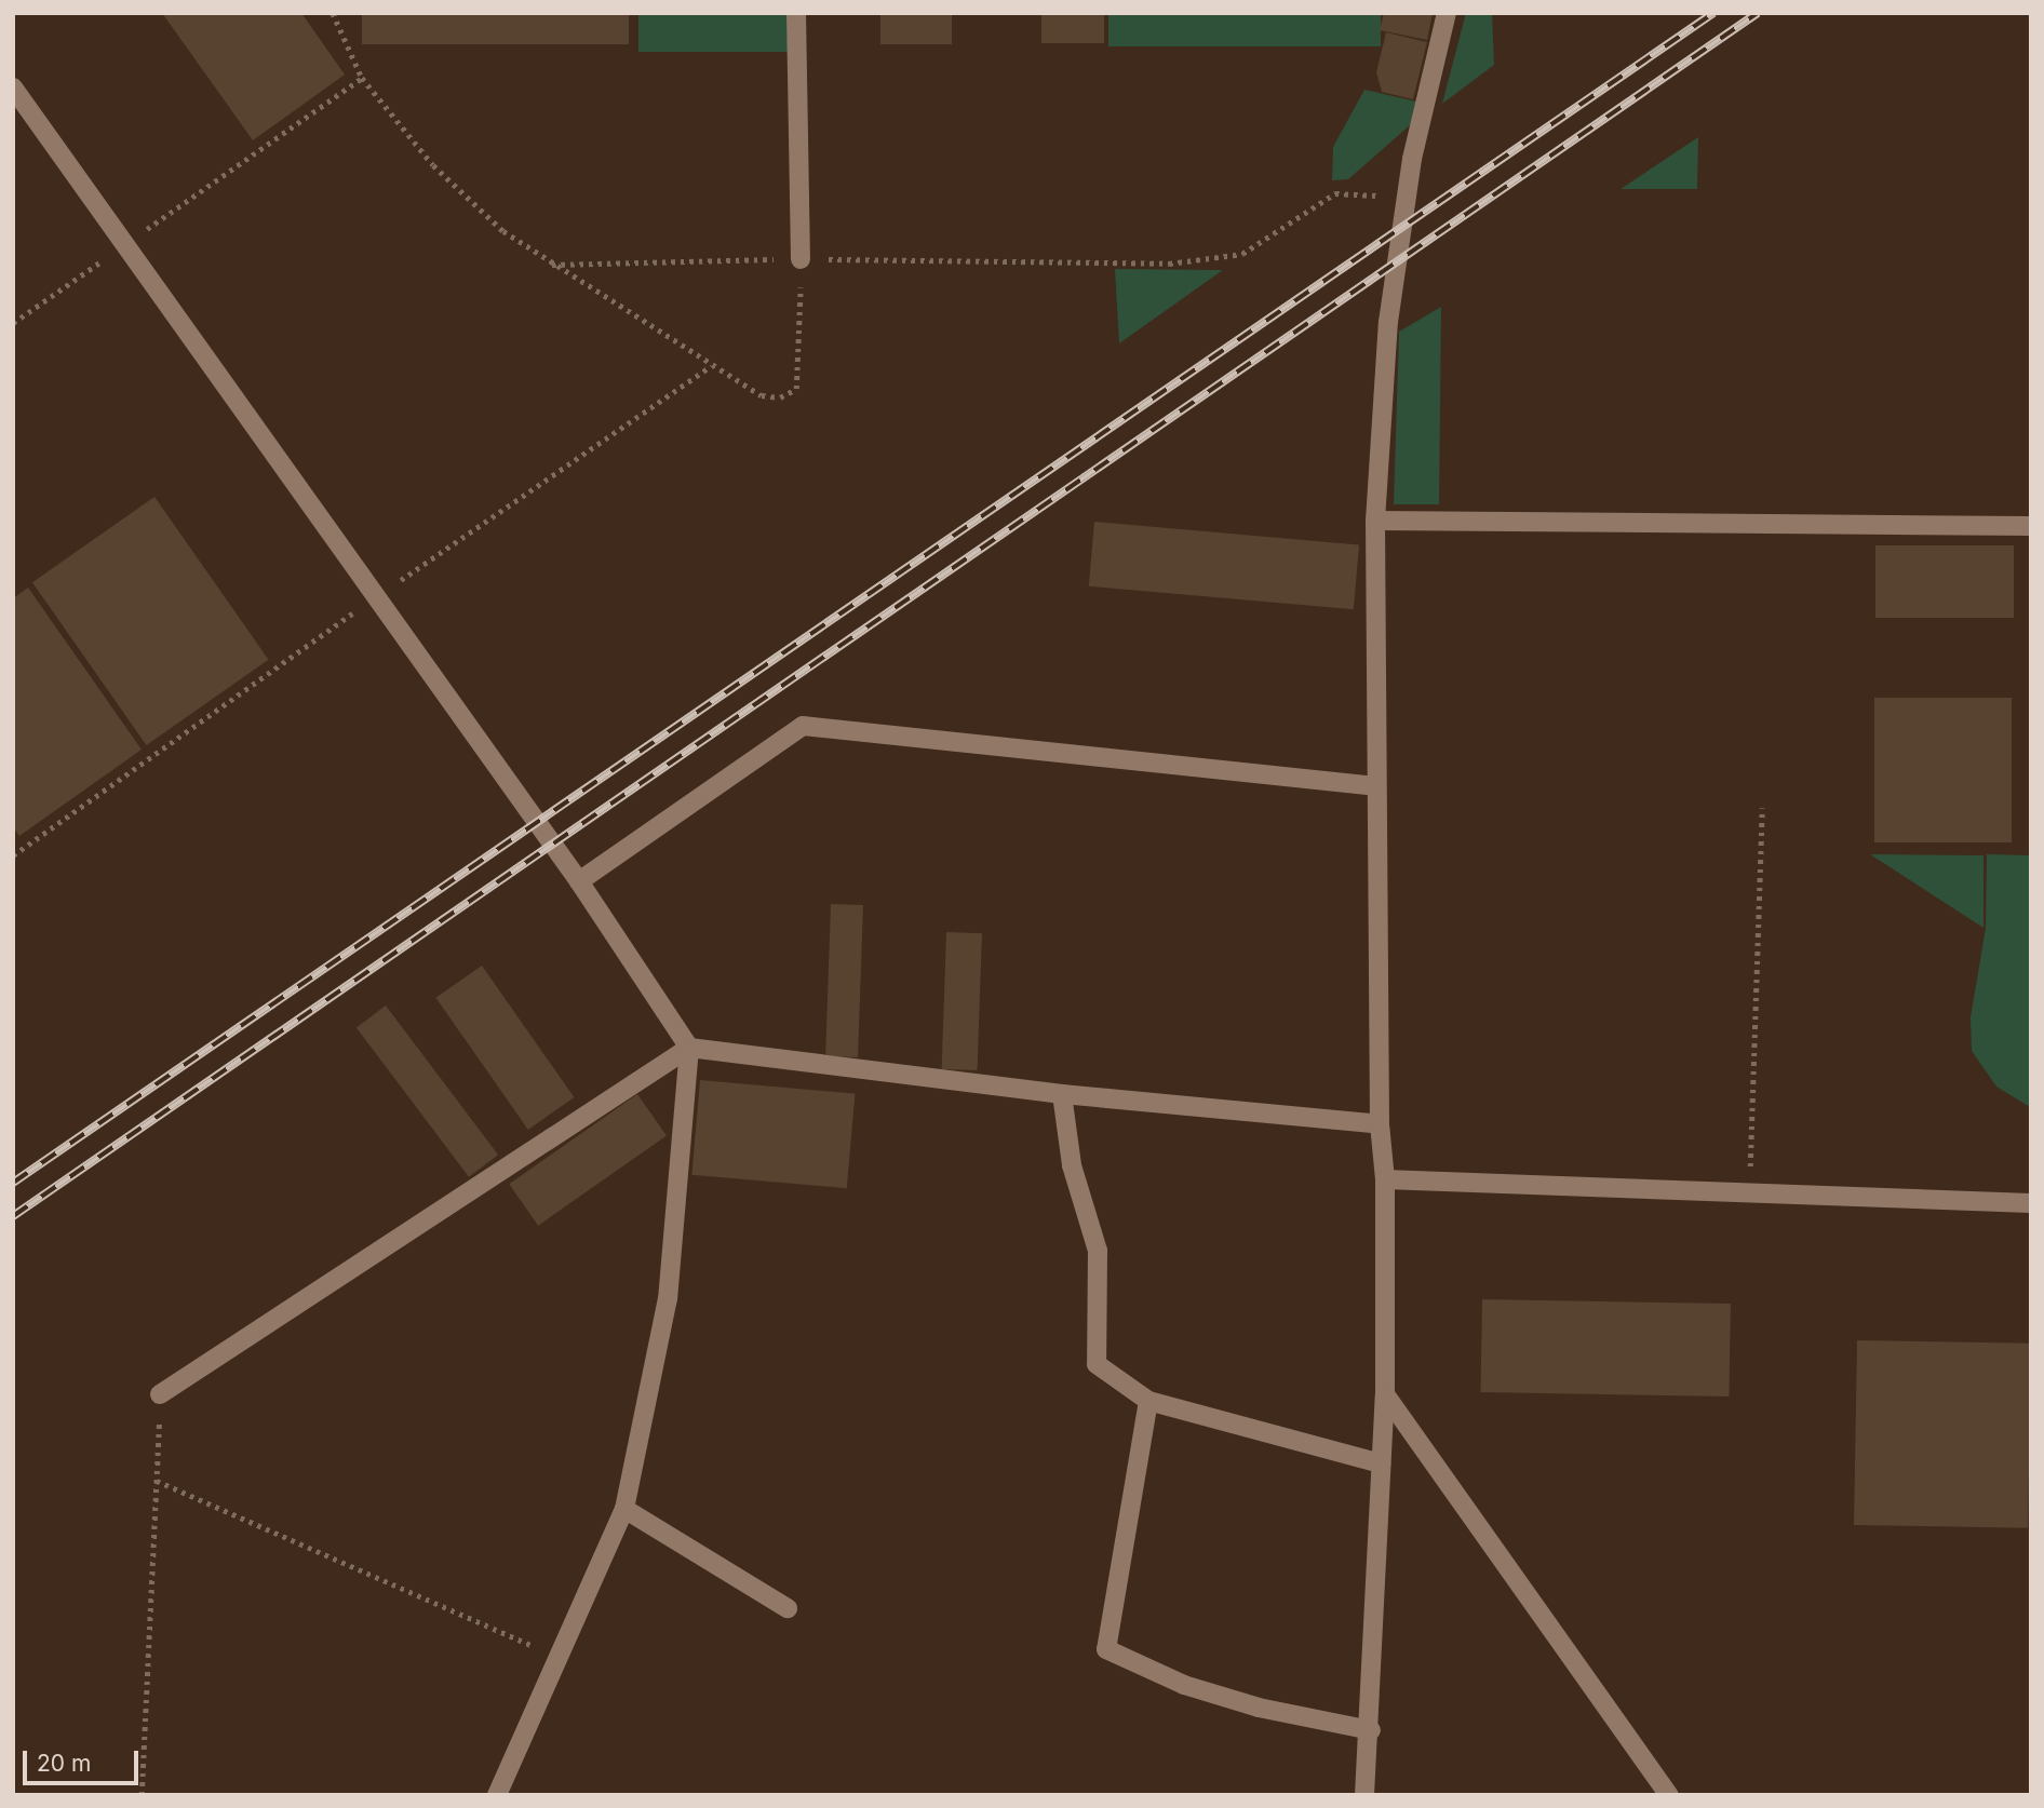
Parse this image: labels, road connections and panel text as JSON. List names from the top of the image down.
{
  "scale_bar": "20 m"
}
